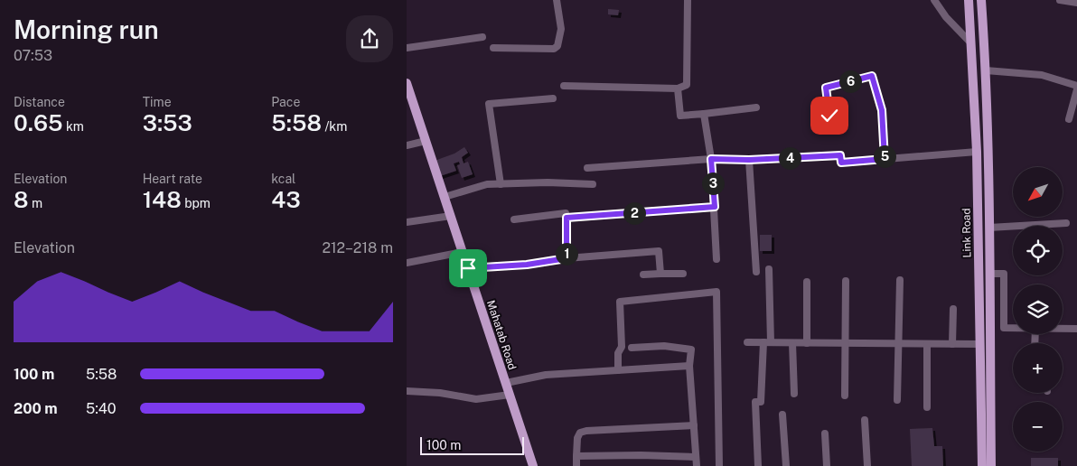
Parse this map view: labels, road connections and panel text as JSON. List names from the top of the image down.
{
  "streets": {
    "main road": ["Link Road", "Mahatab Road"]
  },
  "scale_bar": "100 m",
  "north": "bottom left",
  "page": {
    "heading": ["Morning run", "07:53"],
    "pins": [
      "6",
      "5",
      "4",
      "3",
      "2",
      "1"
    ],
    "stats": [
      ["Distance", "0.65 km"],
      ["Time", "3:53"],
      ["Pace", "5:58 /km"],
      ["Elevation", "8 m"],
      ["Heart rate", "148 bpm"],
      ["kcal", "43"]
    ],
    "map_buttons": ["+", "−"],
    "chart": ["Elevation", "212–218 m"],
    "list": [
      {
        "name": "100 m",
        "note": "5:58"
      },
      {
        "name": "200 m",
        "note": "5:40"
      }
    ],
    "scale": "100 m"
  }
}
